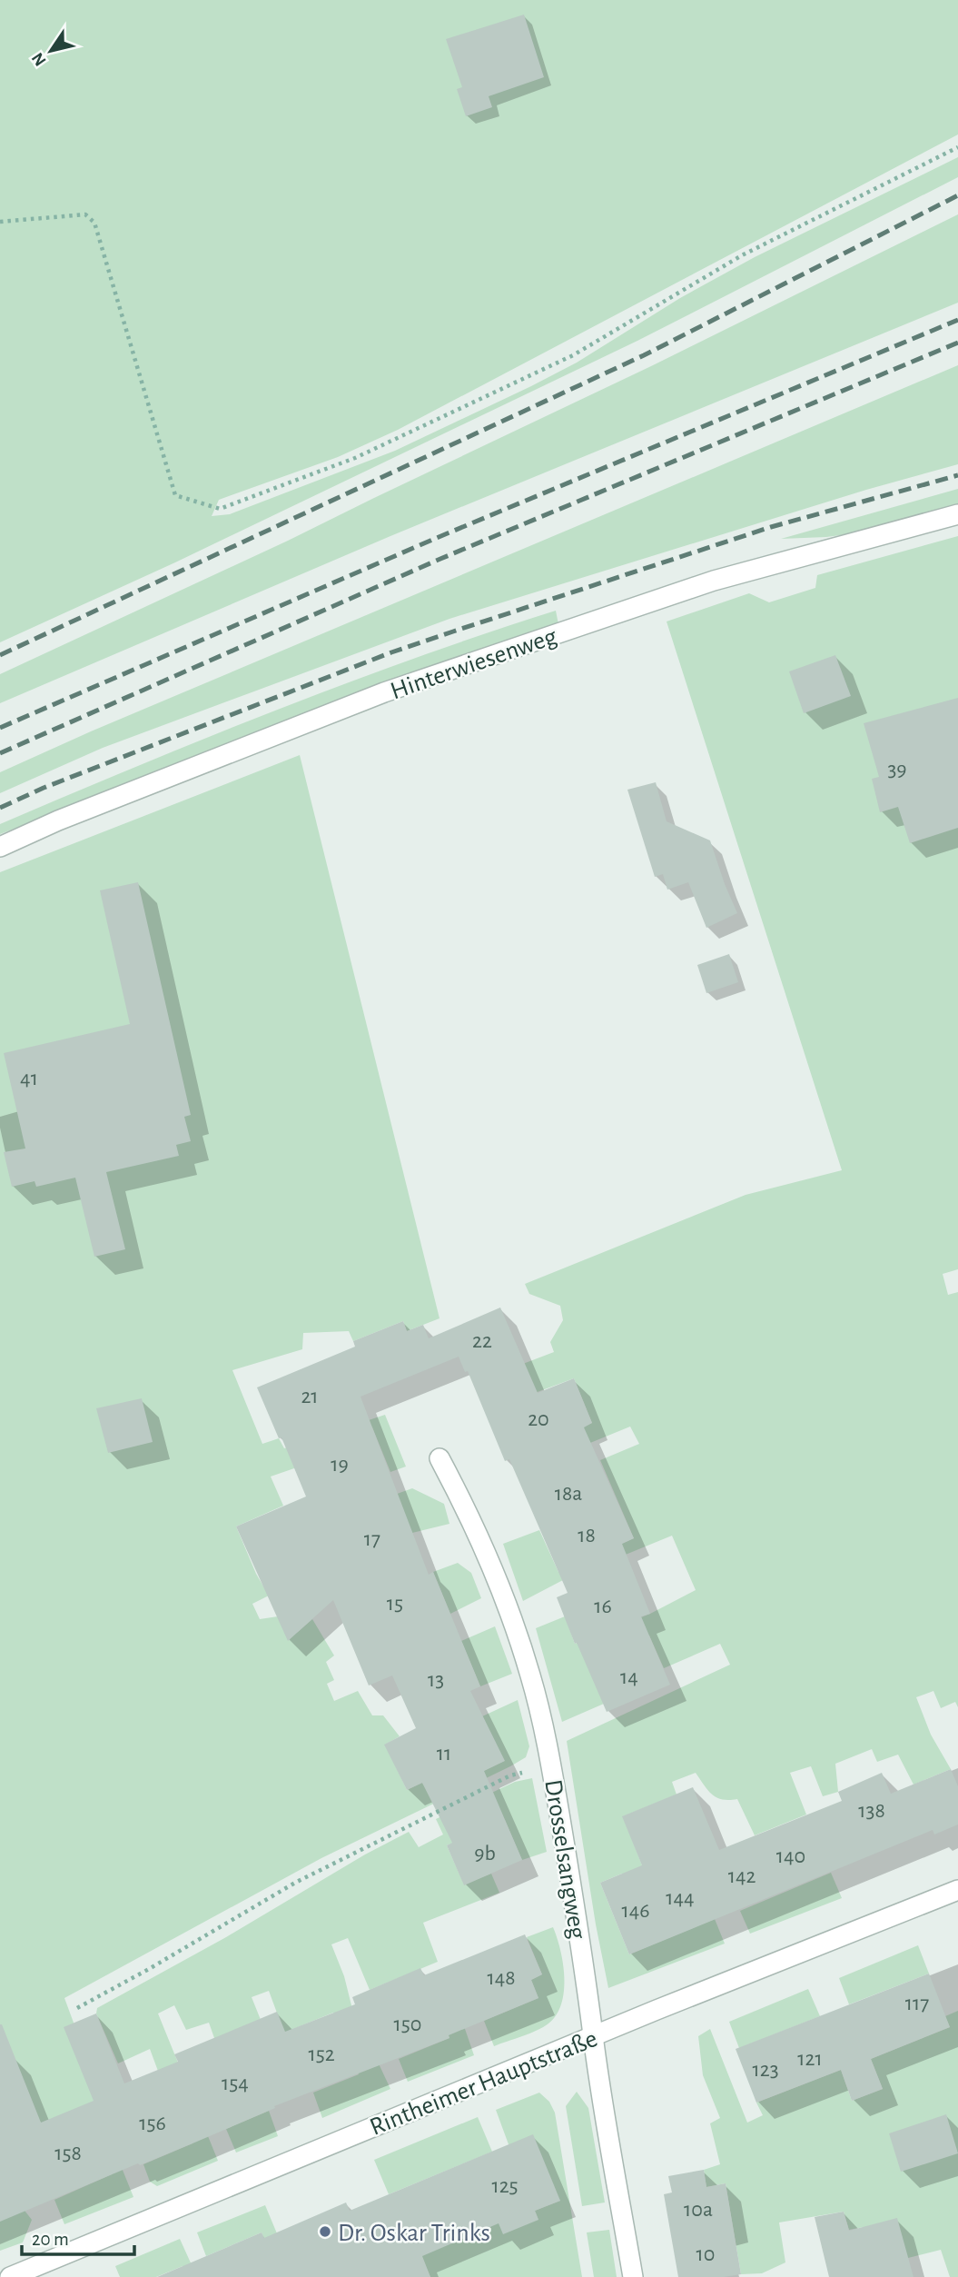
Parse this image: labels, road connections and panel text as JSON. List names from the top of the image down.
{
  "streets": {
    "street": ["Hinterwiesenweg", "Drosselsangweg", "Rintheimer Hauptstraße"]
  },
  "crossings": [
    ["Drosselsangweg", "Rintheimer Hauptstraße"]
  ],
  "places": ["Dr. Oskar Trinks"],
  "house_numbers": [
    "39",
    "41",
    "22",
    "21",
    "20",
    "19",
    "18a",
    "18",
    "17",
    "15",
    "16",
    "14",
    "13",
    "11",
    "138",
    "9b",
    "140",
    "142",
    "144",
    "146",
    "148",
    "117",
    "150",
    "152",
    "121",
    "123",
    "154",
    "156",
    "158",
    "125",
    "10a",
    "10"
  ],
  "scale_bar": "20 m",
  "north": "bottom left"
}
